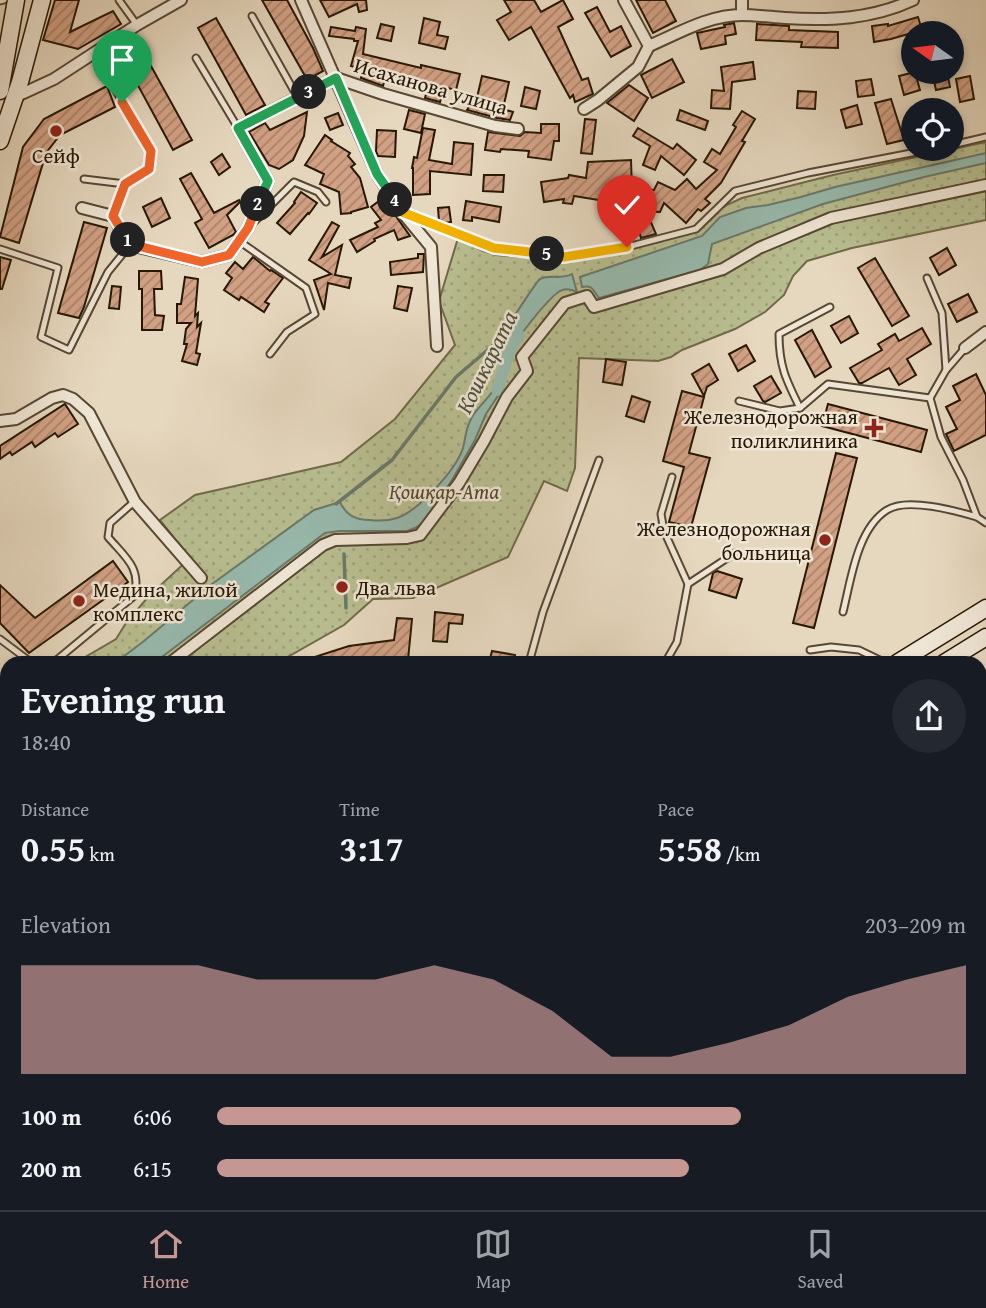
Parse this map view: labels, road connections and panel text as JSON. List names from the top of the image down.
{
  "streets": {
    "street": ["Исаханова улица"]
  },
  "water": ["Кошкарата"],
  "parks": ["Қошқар-Ата"],
  "places": {
    "other": [
      "Сейф",
      "Железнодорожная больница",
      "Два льва",
      "Медина, жилой комплекс"
    ],
    "health": ["Железнодорожная поликлиника"]
  },
  "north": "left",
  "page": {
    "pins": [
      "3",
      "4",
      "2",
      "1",
      "5"
    ],
    "heading": ["Evening run", "18:40"],
    "stats": [
      ["Distance", "0.55 km"],
      ["Time", "3:17"],
      ["Pace", "5:58 /km"]
    ],
    "chart": ["Elevation", "203–209 m"],
    "list": [
      {
        "name": "100 m",
        "note": "6:06"
      },
      {
        "name": "200 m",
        "note": "6:15"
      }
    ],
    "tabs": ["Home", "Map", "Saved"]
  }
}
